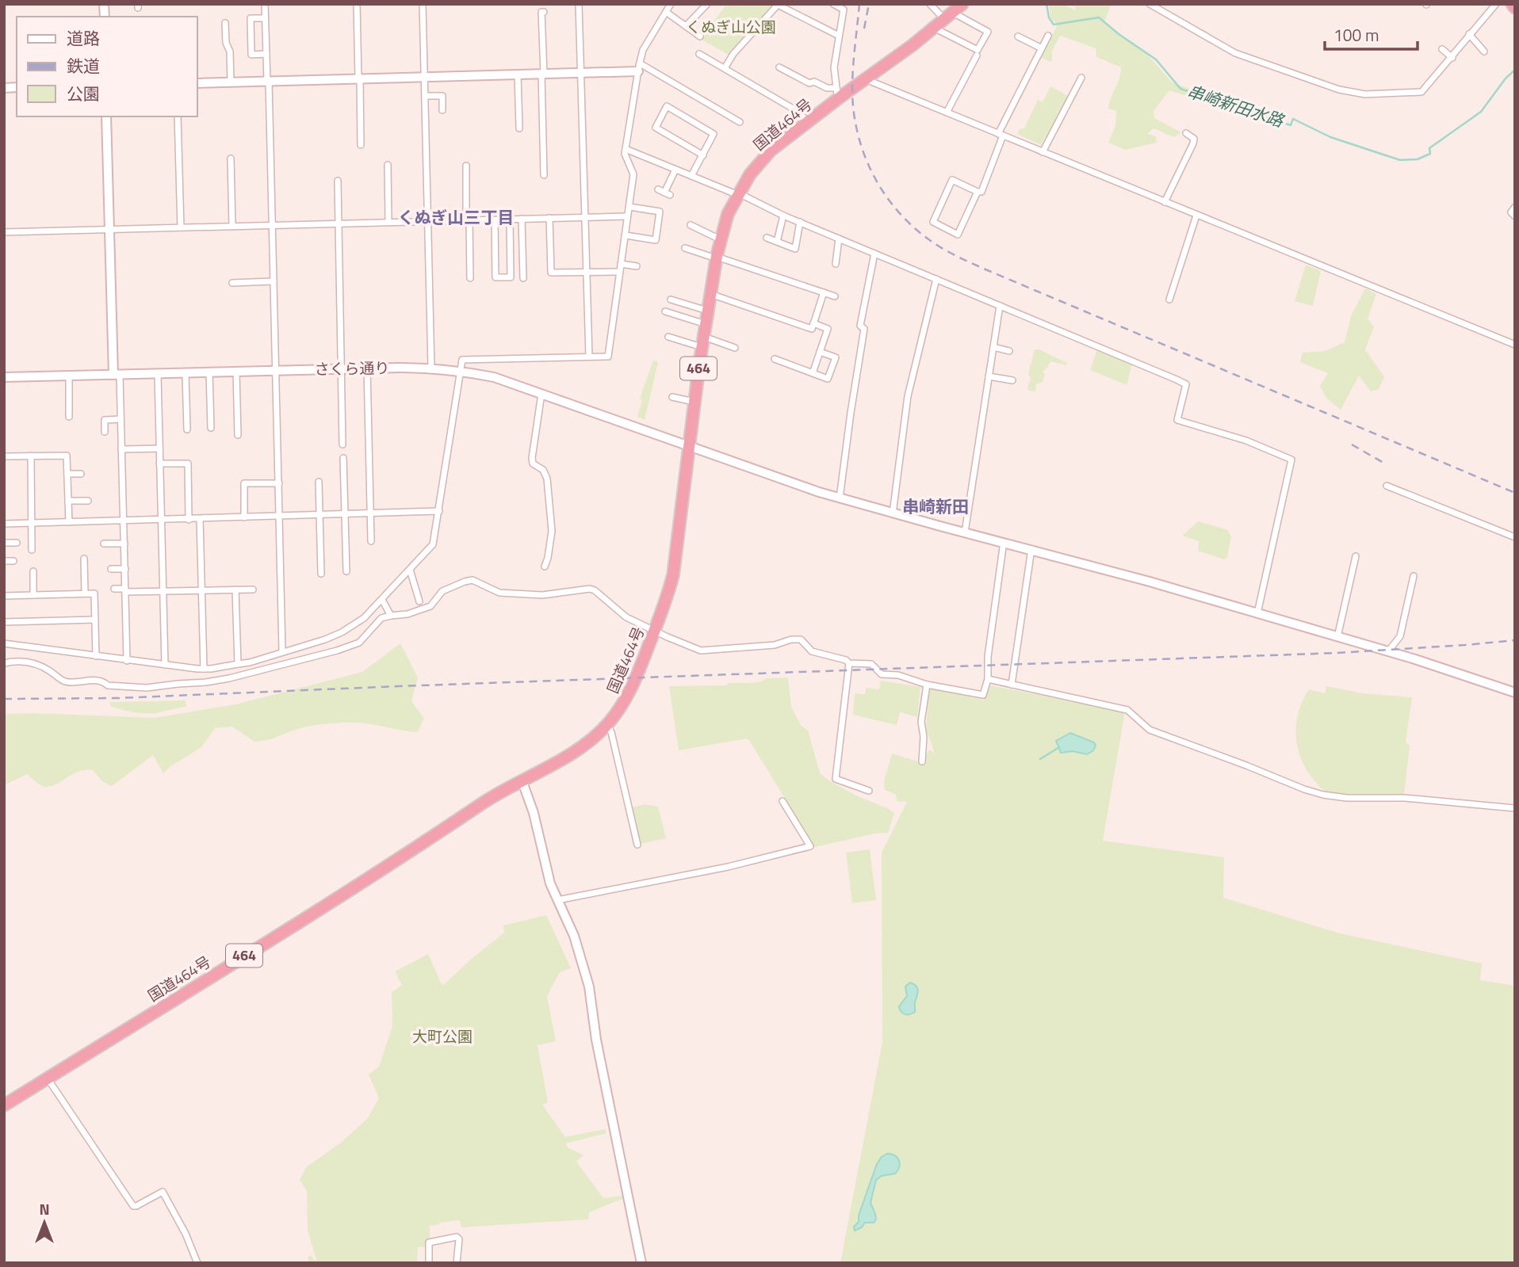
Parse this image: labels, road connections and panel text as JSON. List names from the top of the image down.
{
  "streets": {
    "highway": ["国道464号", "464"],
    "street": ["さくら通り"]
  },
  "crossings": [
    ["国道464号", "さくら通り"]
  ],
  "districts": ["くぬぎ山三丁目", "串崎新田"],
  "water": ["串崎新田水路"],
  "parks": ["くぬぎ山公園", "大町公園"],
  "legend": ["道路", "鉄道", "公園"],
  "scale_bar": "100 m",
  "north": "top"
}
